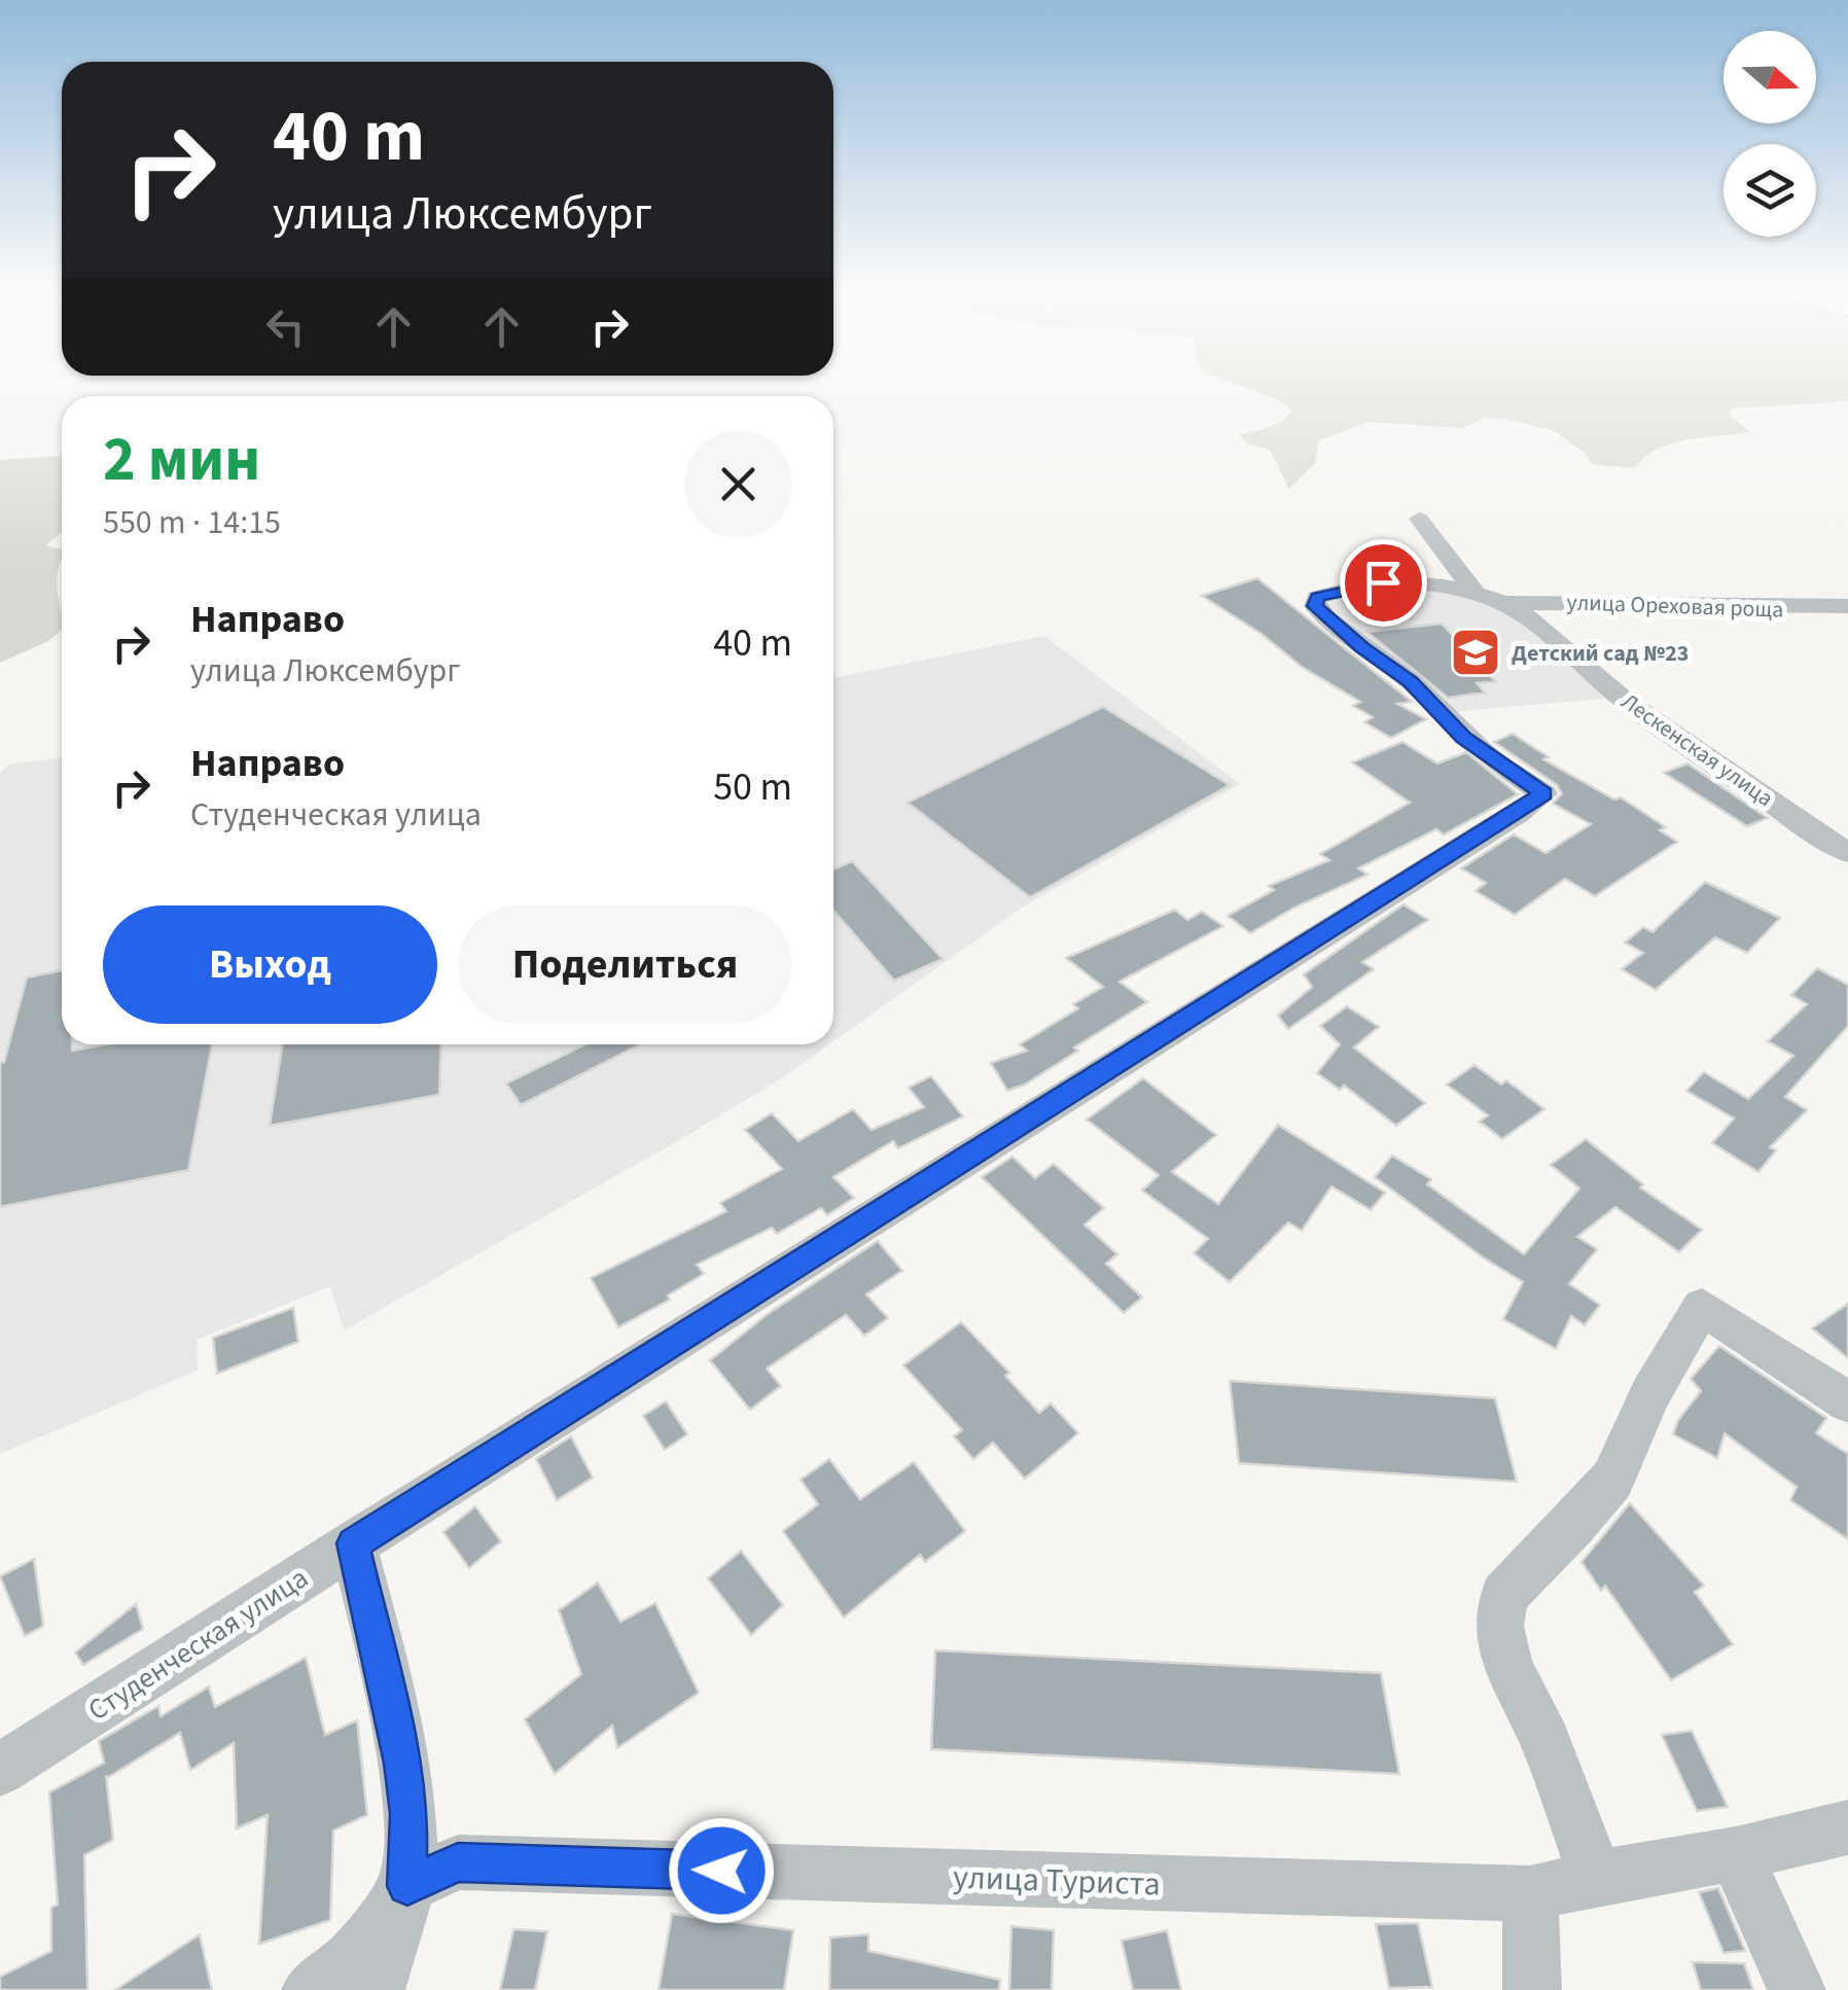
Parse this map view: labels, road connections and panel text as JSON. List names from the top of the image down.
{
  "streets": {
    "street": [
      "улица Ореховая роща",
      "Лескенская улица",
      "Студенческая улица",
      "улица Туриста"
    ]
  },
  "crossings": [
    ["улица Ореховая роща", "Лескенская улица"],
    ["улица Ореховая роща", "Студенческая улица"],
    ["Лескенская улица", "Студенческая улица"]
  ],
  "places": {
    "school or university": ["Детский сад №23"]
  },
  "north": "right",
  "page": {
    "turn": ["40 m", "улица Люксембург"],
    "heading": ["2 мин", "550 m · 14:15"],
    "list": [
      {
        "name": "Направо",
        "note": "улица Люксембург",
        "value": "40 m"
      },
      {
        "name": "Направо",
        "note": "Студенческая улица",
        "value": "50 m"
      }
    ],
    "buttons": ["Выход", "Поделиться"]
  }
}
